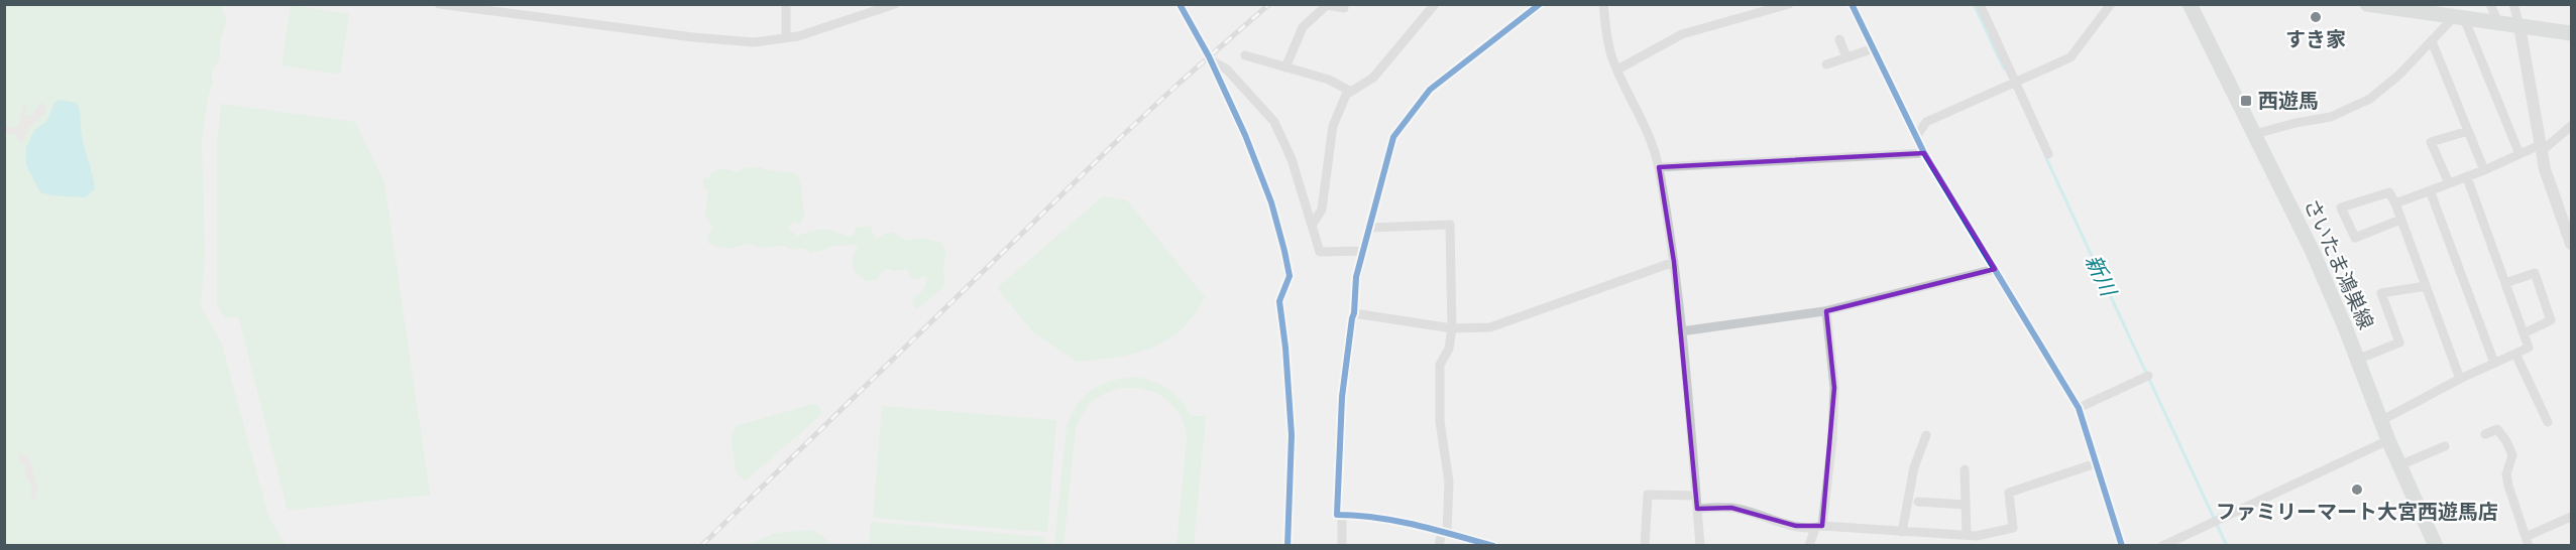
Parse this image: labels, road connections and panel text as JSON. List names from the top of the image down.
{
  "streets": {
    "main road": ["さいたま鴻巣線"]
  },
  "water": ["新川"],
  "places": {
    "other": ["すき家", "ファミリーマート大宮西遊馬店"],
    "transit": ["西遊馬"]
  }
}
